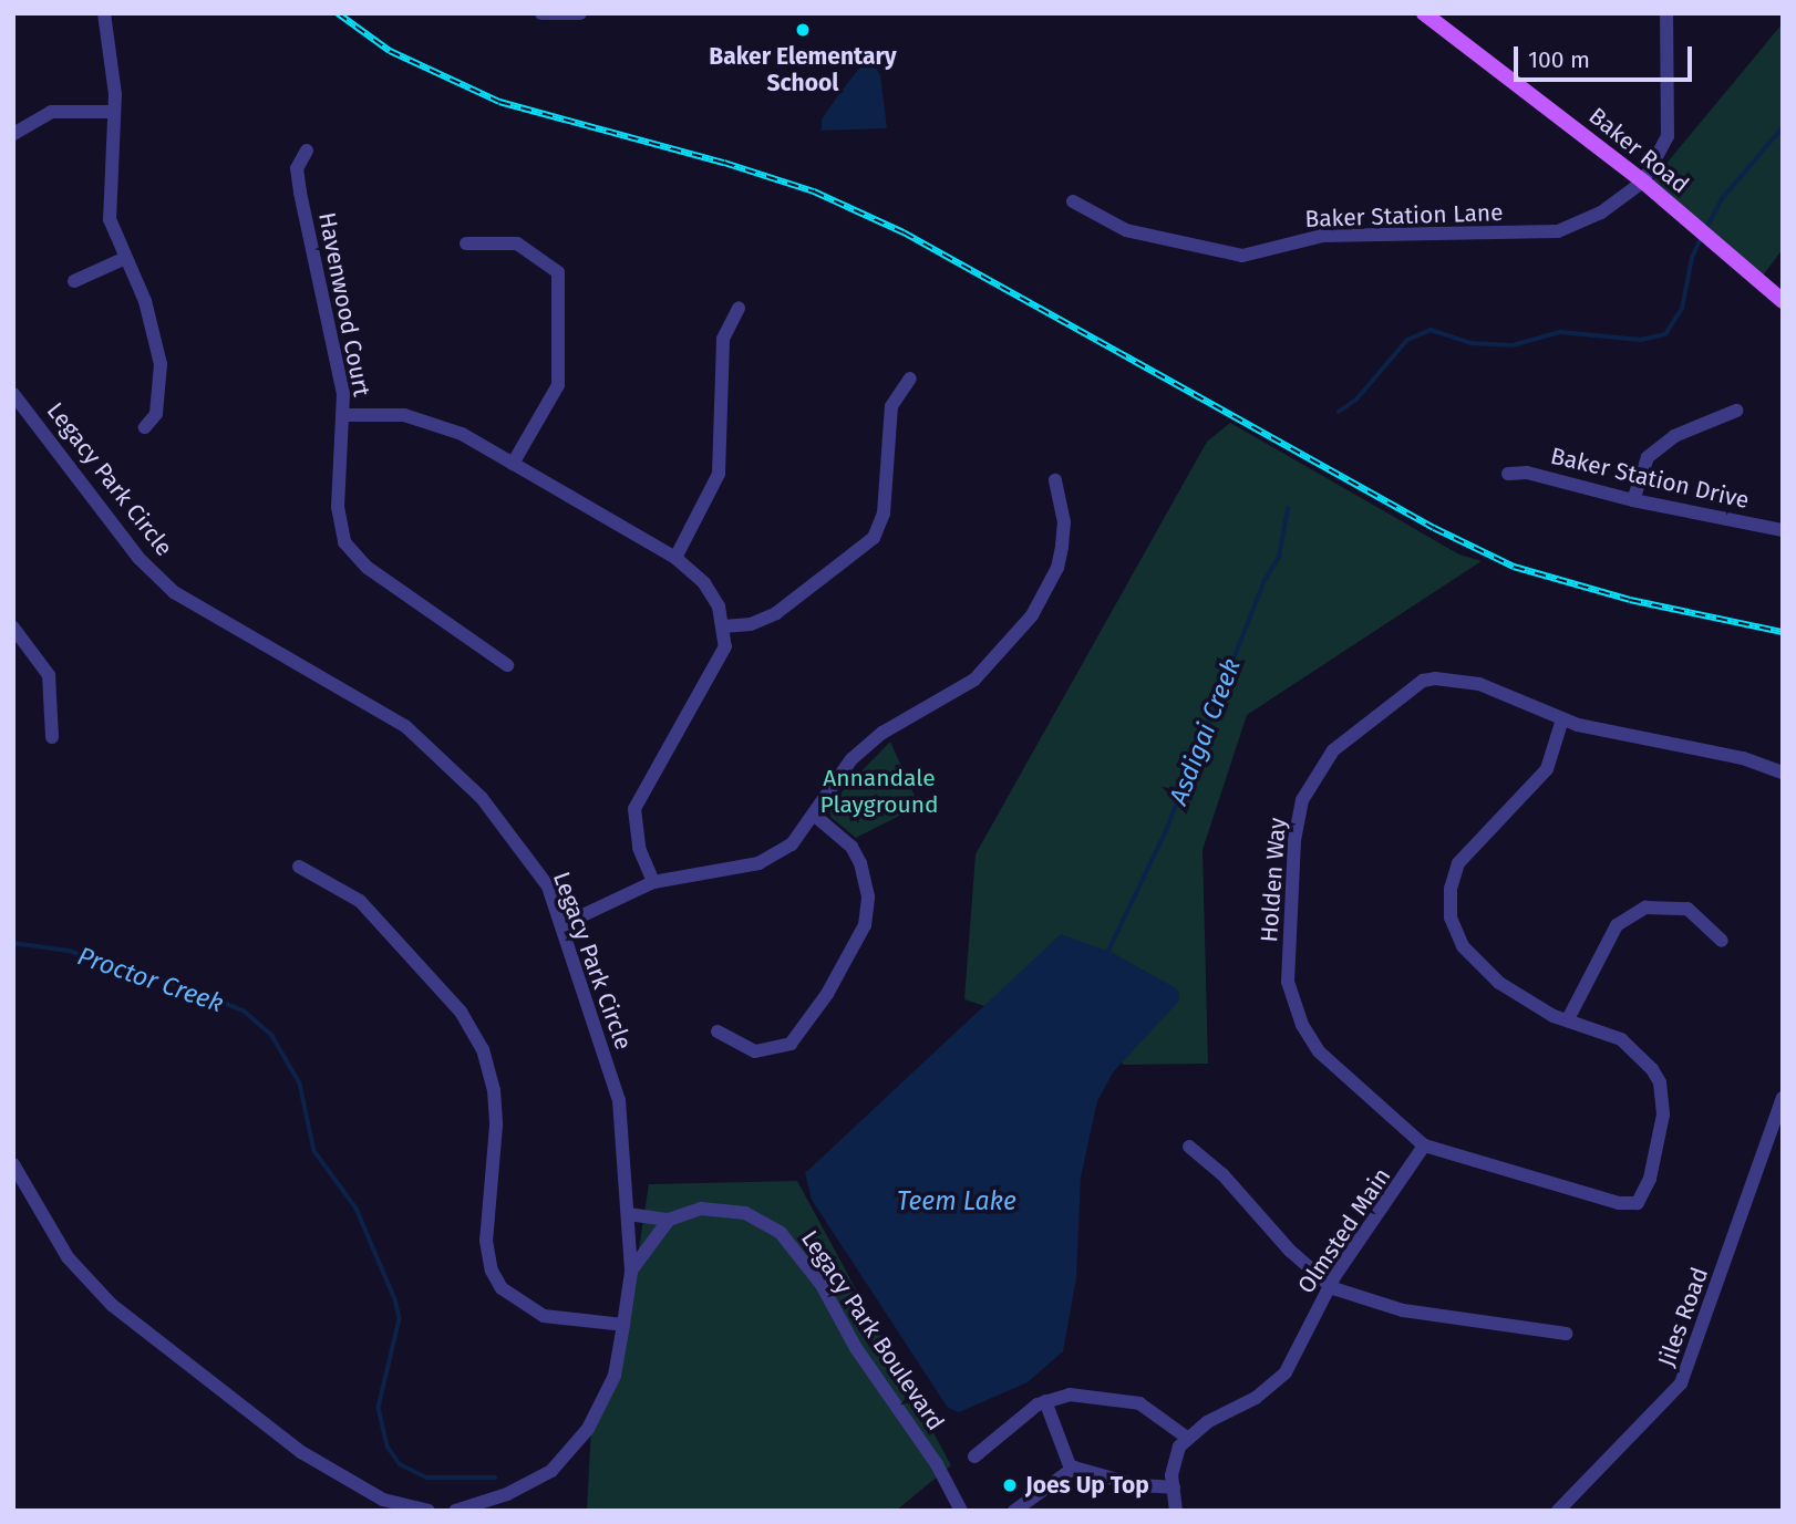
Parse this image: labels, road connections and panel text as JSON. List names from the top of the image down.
{
  "streets": {
    "main road": ["Baker Road"],
    "street": [
      "Baker Station Lane",
      "Havenwood Court",
      "Baker Station Drive",
      "Legacy Park Circle",
      "Holden Way",
      "Olmsted Main",
      "Jiles Road",
      "Legacy Park Boulevard"
    ]
  },
  "crossings": [
    ["Baker Road", "Baker Station Lane"],
    ["Legacy Park Circle", "Legacy Park Boulevard"],
    ["Holden Way", "Olmsted Main"]
  ],
  "water": ["Asdigai Creek", "Proctor Creek", "Teem Lake"],
  "parks": ["Annandale Playground"],
  "places": ["Baker Elementary School", "Joes Up Top"],
  "scale_bar": "100 m"
}
